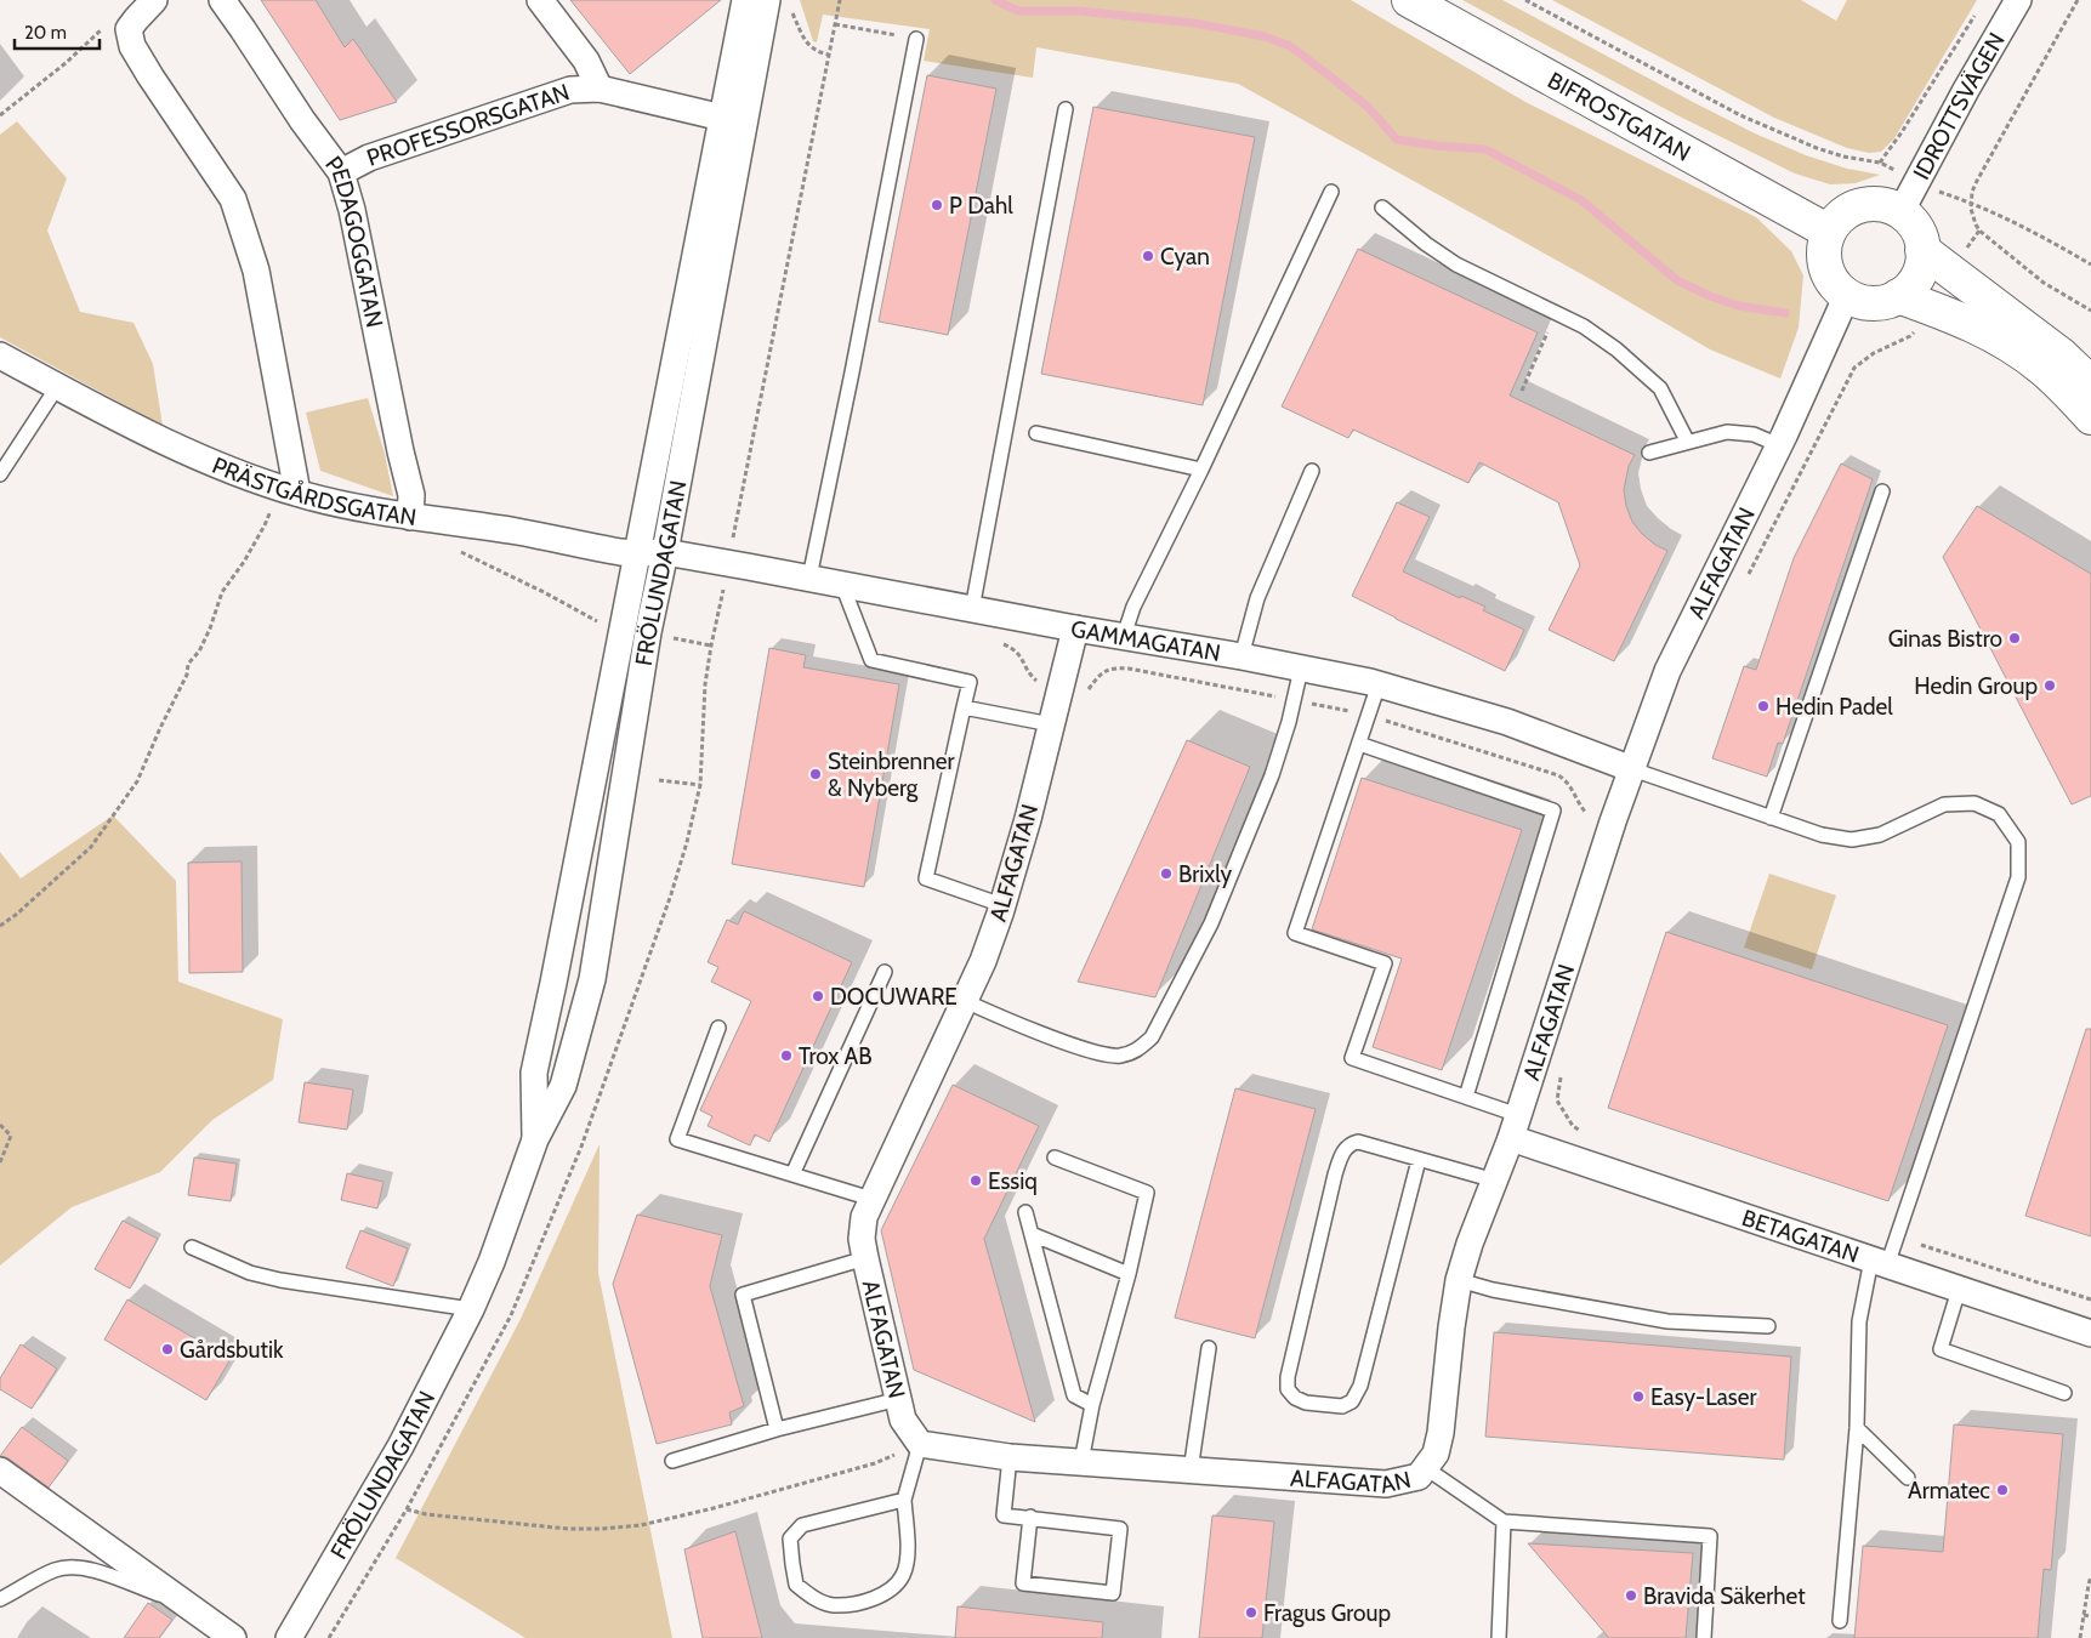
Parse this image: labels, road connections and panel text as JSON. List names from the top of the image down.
{
  "streets": {
    "main road": ["BIFROSTGATAN"],
    "street": [
      "IDROTTSVÄGEN",
      "PROFESSORSGATAN",
      "PEDAGOGGATAN",
      "PRÄSTGÅRDSGATAN",
      "ALFAGATAN",
      "FRÖLUNDAGATAN",
      "GAMMAGATAN",
      "BETAGATAN"
    ]
  },
  "crossings": [
    ["IDROTTSVÄGEN", "BIFROSTGATAN"],
    ["IDROTTSVÄGEN", "ALFAGATAN"],
    ["BIFROSTGATAN", "ALFAGATAN"],
    ["PROFESSORSGATAN", "PEDAGOGGATAN"],
    ["PROFESSORSGATAN", "FRÖLUNDAGATAN"],
    ["PEDAGOGGATAN", "PRÄSTGÅRDSGATAN"],
    ["PRÄSTGÅRDSGATAN", "FRÖLUNDAGATAN"],
    ["PRÄSTGÅRDSGATAN", "GAMMAGATAN"],
    ["ALFAGATAN", "GAMMAGATAN"],
    ["ALFAGATAN", "BETAGATAN"],
    ["FRÖLUNDAGATAN", "GAMMAGATAN"]
  ],
  "places": [
    "P Dahl",
    "Cyan",
    "Ginas Bistro",
    "Hedin Group",
    "Hedin Padel",
    "Steinbrenner & Nyberg",
    "Brixly",
    "DOCUWARE",
    "Trox AB",
    "Essiq",
    "Gårdsbutik",
    "Easy-Laser",
    "Armatec",
    "Bravida Säkerhet",
    "Fragus Group"
  ],
  "scale_bar": "20 m"
}
